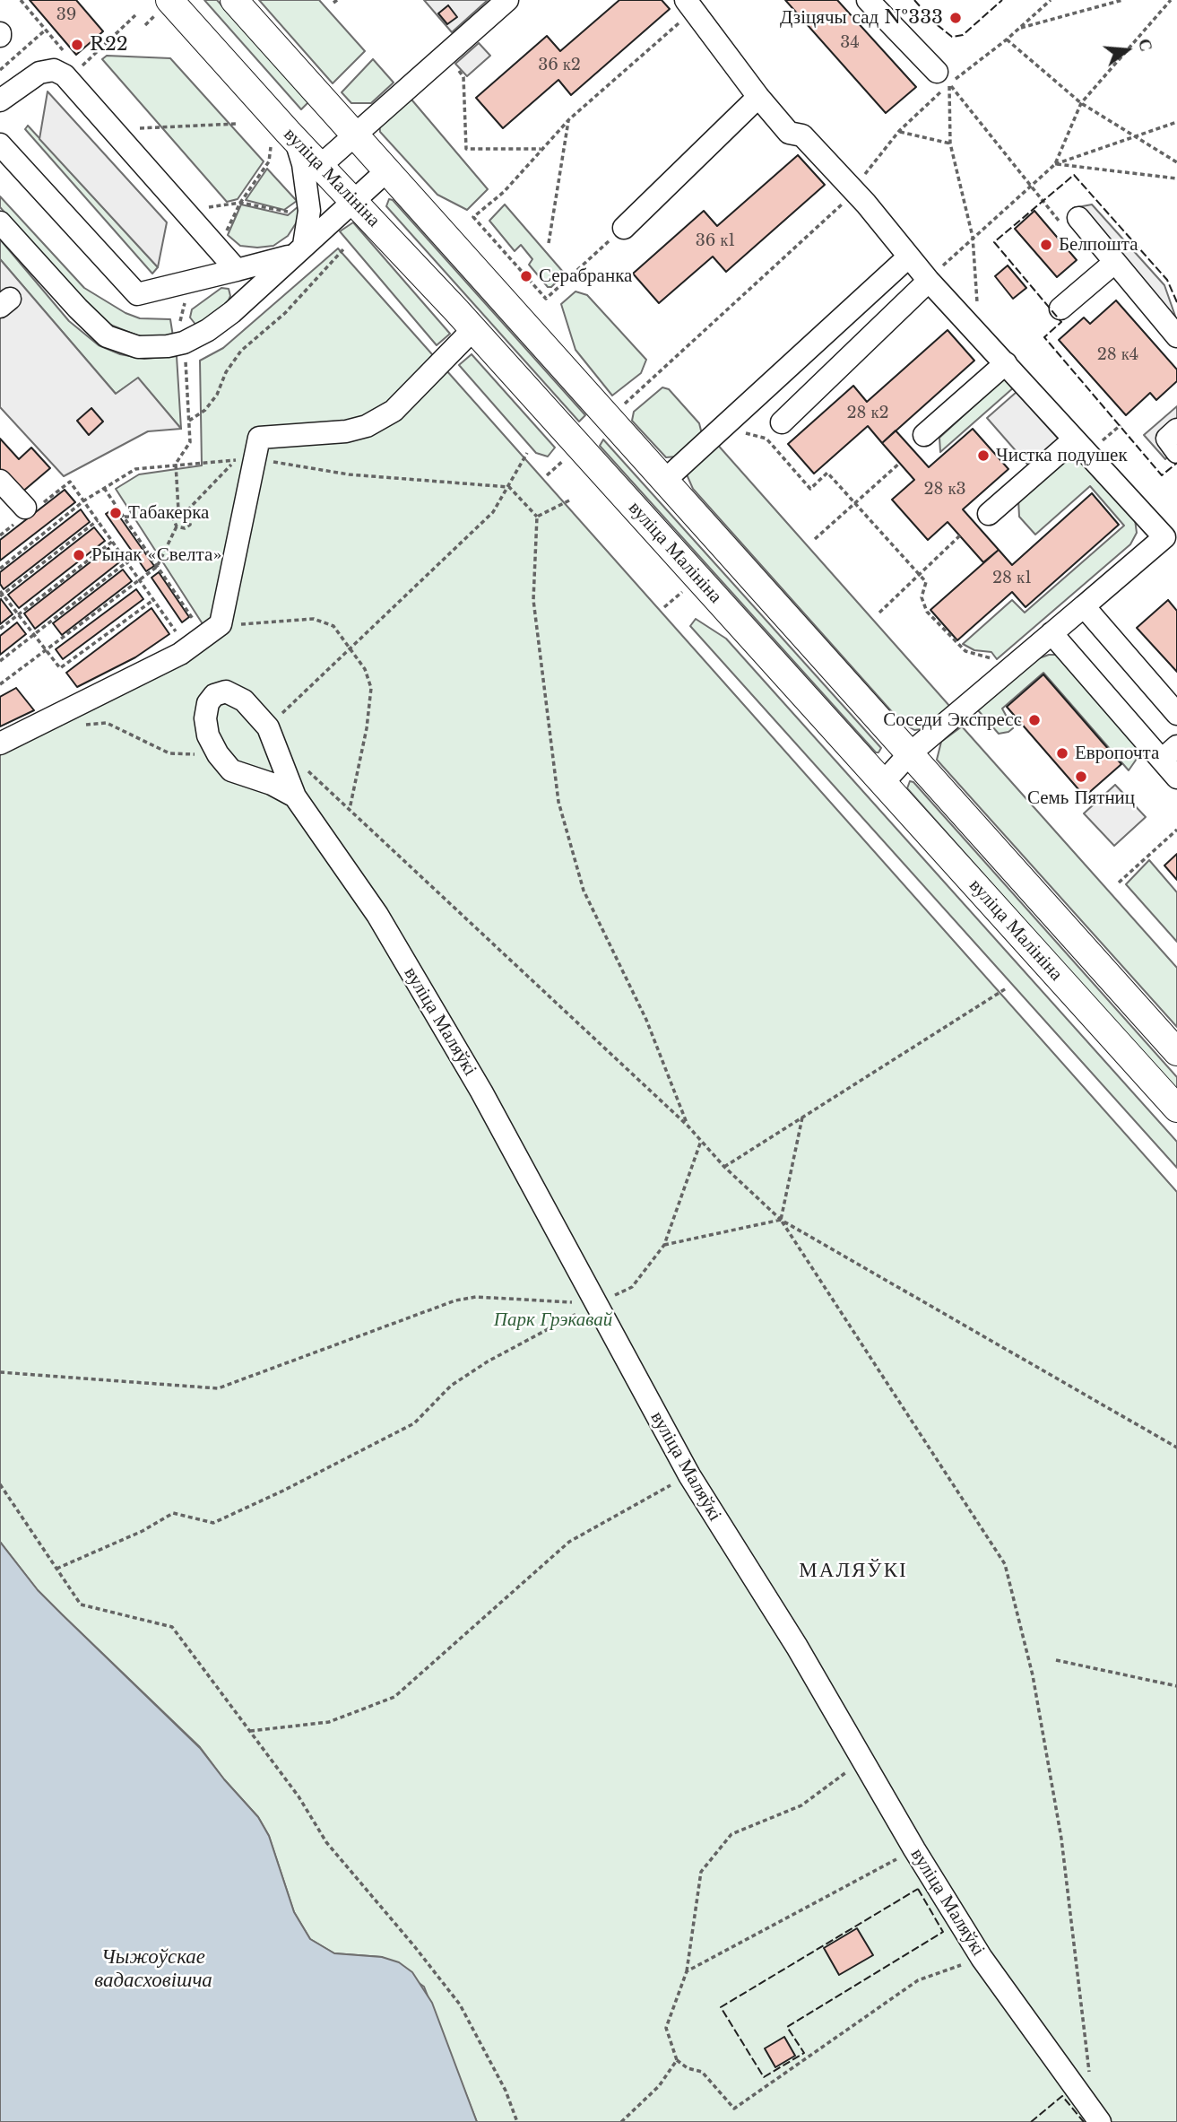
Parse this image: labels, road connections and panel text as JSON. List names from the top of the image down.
{
  "streets": {
    "main road": ["вуліца Малініна"],
    "street": ["вуліца Маляўкі"]
  },
  "districts": ["МАЛЯЎКІ"],
  "water": ["Чыжоўскае вадасховішча"],
  "parks": ["Парк Грэкавай"],
  "places": [
    "Дзіцячы сад №333",
    "R22",
    "Белпошта",
    "Серабранка",
    "Чистка подушек",
    "Табакерка",
    "Рынак «Свелта»",
    "Соседи Экспресс",
    "Европочта",
    "Семь Пятниц"
  ],
  "house_numbers": [
    "39",
    "34",
    "36 к2",
    "36 к1",
    "28 к4",
    "28 к2",
    "28 к3",
    "28 к1"
  ],
  "north": "right"
}
